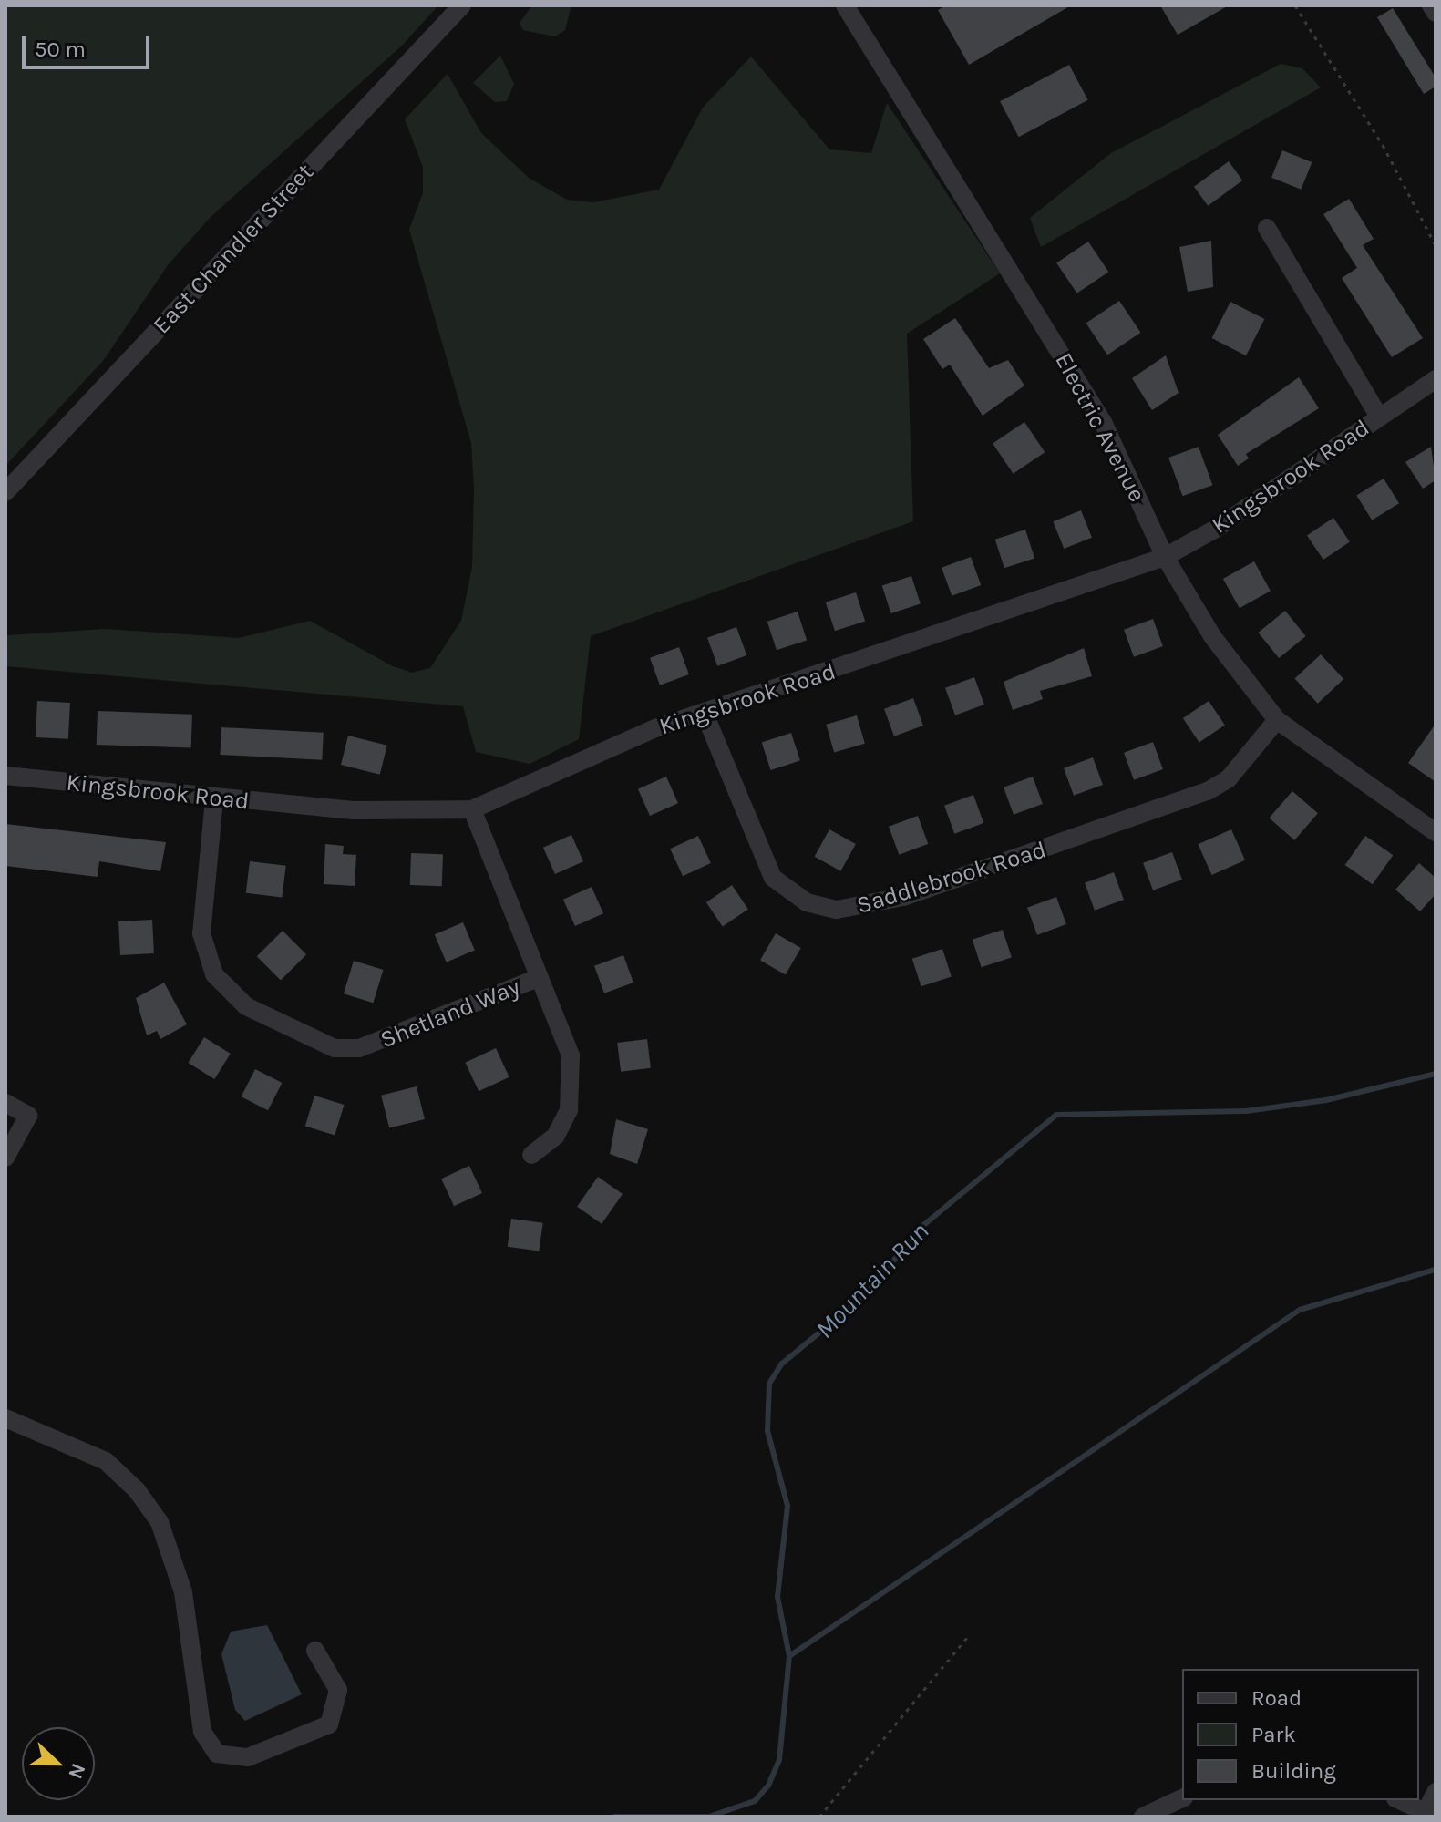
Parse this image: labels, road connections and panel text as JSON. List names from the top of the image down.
{
  "streets": {
    "street": [
      "East Chandler Street",
      "Electric Avenue",
      "Kingsbrook Road",
      "Saddlebrook Road",
      "Shetland Way"
    ]
  },
  "crossings": [
    ["Electric Avenue", "Kingsbrook Road"],
    ["Electric Avenue", "Saddlebrook Road"],
    ["Kingsbrook Road", "Saddlebrook Road"],
    ["Kingsbrook Road", "Shetland Way"]
  ],
  "water": ["Mountain Run"],
  "legend": ["Road", "Park", "Building"],
  "scale_bar": "50 m",
  "north": "right"
}
